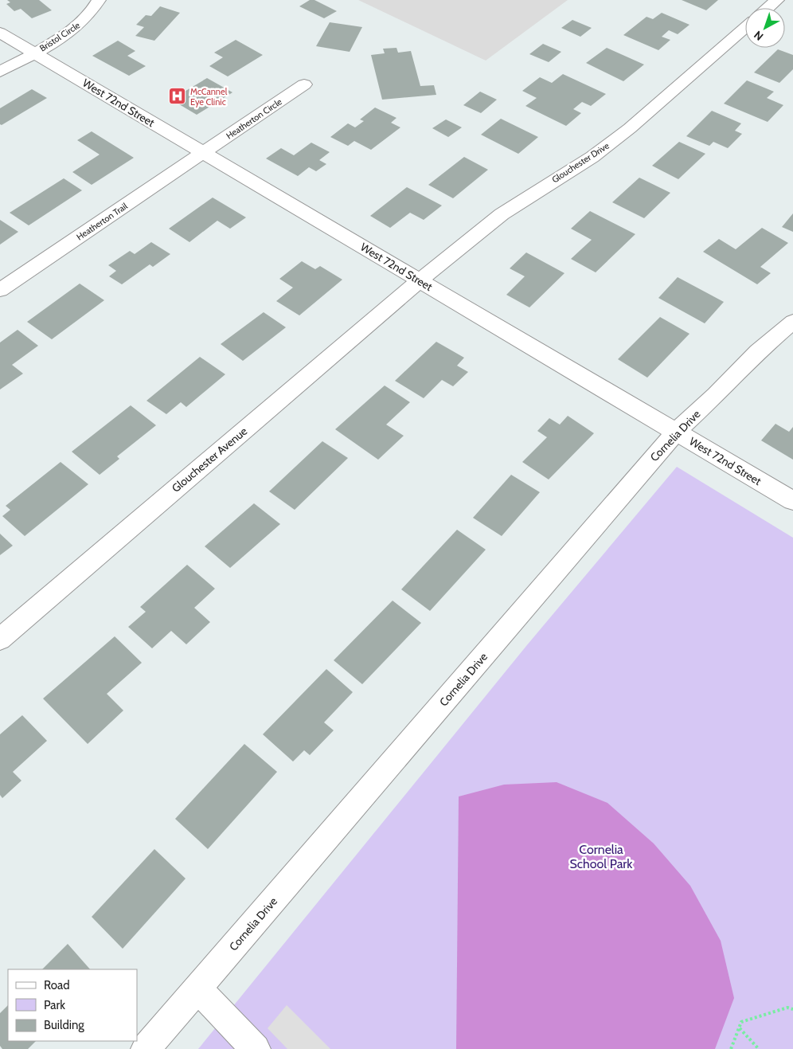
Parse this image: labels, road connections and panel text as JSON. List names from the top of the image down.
{
  "streets": {
    "street": [
      "Bristol Circle",
      "West 72nd Street",
      "Heatherton Circle",
      "Glouchester Drive",
      "Heatherton Trail",
      "Cornelia Drive",
      "Glouchester Avenue"
    ]
  },
  "crossings": [
    ["Bristol Circle", "West 72nd Street"],
    ["West 72nd Street", "Heatherton Circle"],
    ["West 72nd Street", "Glouchester Drive"],
    ["West 72nd Street", "Heatherton Trail"],
    ["West 72nd Street", "Cornelia Drive"],
    ["West 72nd Street", "Glouchester Avenue"],
    ["Heatherton Circle", "Heatherton Trail"],
    ["Glouchester Drive", "Glouchester Avenue"]
  ],
  "parks": ["Cornelia School Park"],
  "places": {
    "hospital": ["McCannel Eye Clinic"]
  },
  "legend": ["Road", "Park", "Building"],
  "north": "bottom left"
}
